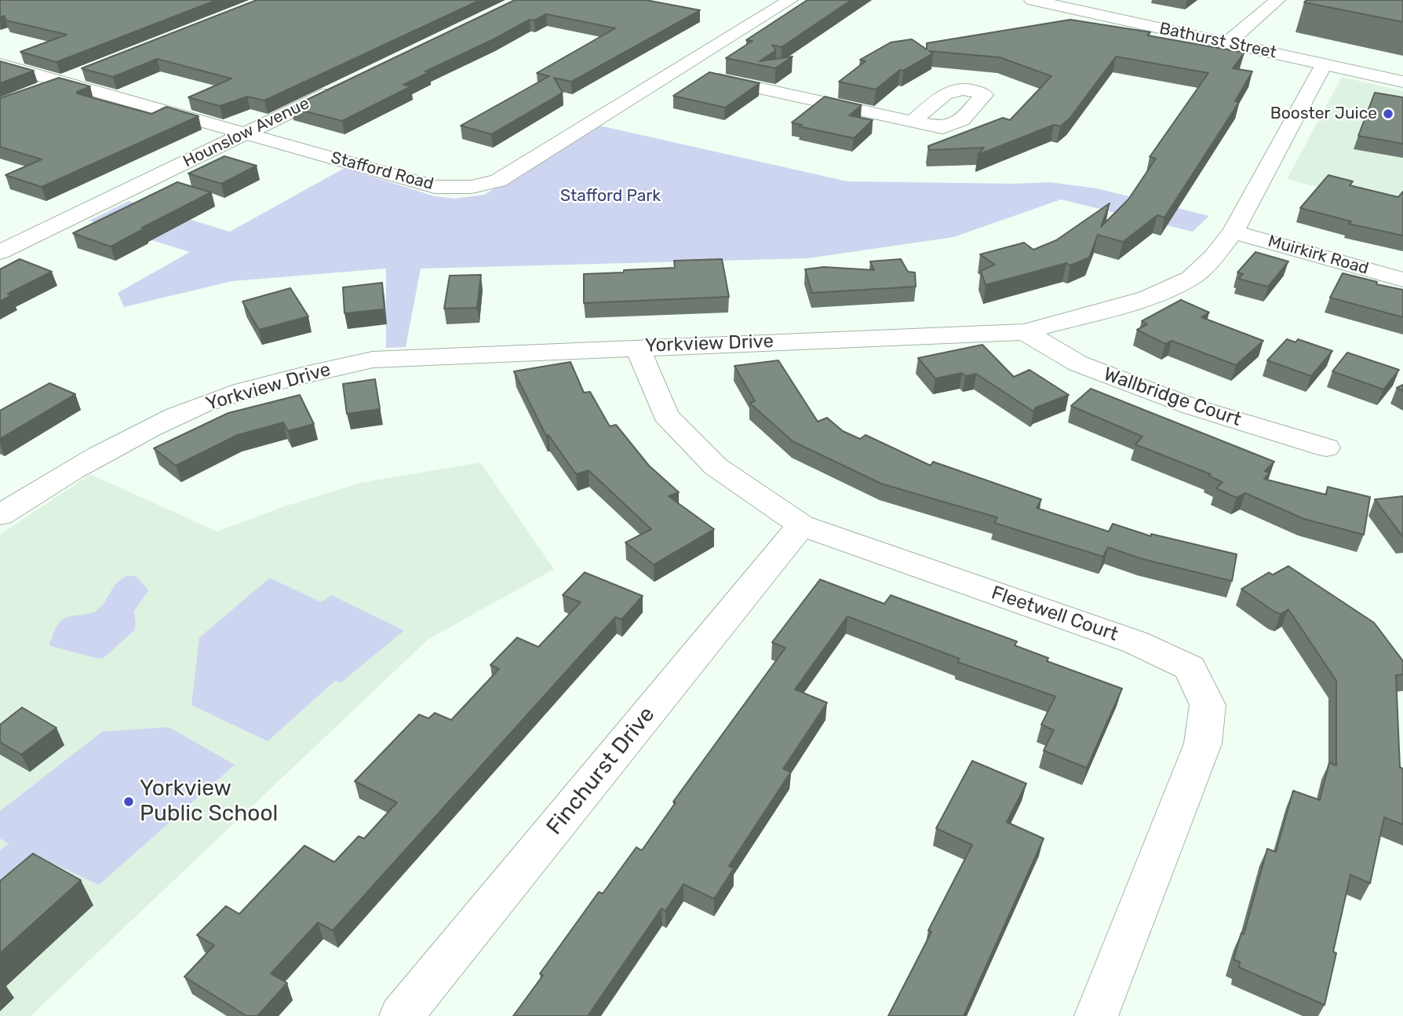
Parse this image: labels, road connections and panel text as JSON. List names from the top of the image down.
{
  "streets": {
    "street": [
      "Bathurst Street",
      "Hounslow Avenue",
      "Stafford Road",
      "Muirkirk Road",
      "Yorkview Drive",
      "Wallbridge Court",
      "Fleetwell Court",
      "Finchurst Drive"
    ]
  },
  "crossings": [
    ["Bathurst Street", "Yorkview Drive"],
    ["Hounslow Avenue", "Stafford Road"],
    ["Muirkirk Road", "Yorkview Drive"],
    ["Yorkview Drive", "Wallbridge Court"],
    ["Yorkview Drive", "Fleetwell Court"],
    ["Fleetwell Court", "Finchurst Drive"]
  ],
  "parks": ["Stafford Park"],
  "places": ["Booster Juice", "Yorkview Public School"]
}
